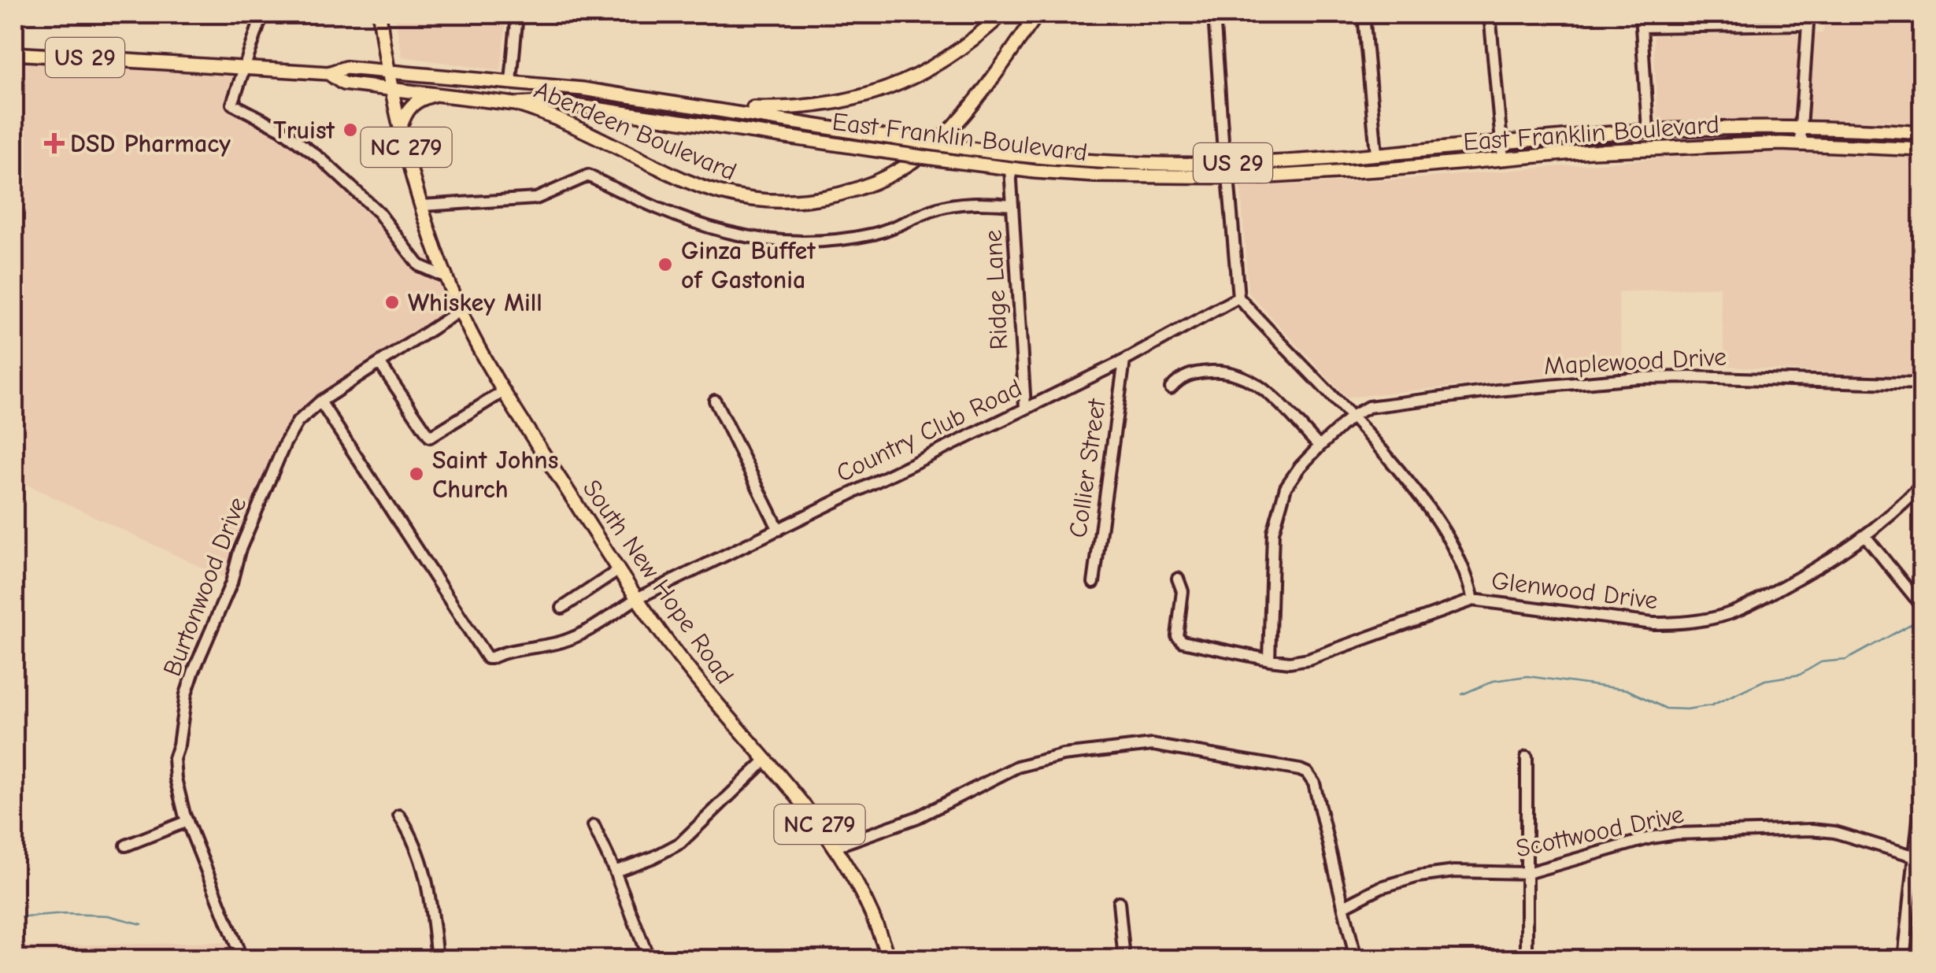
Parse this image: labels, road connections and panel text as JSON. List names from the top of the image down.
{
  "streets": {
    "main road": [
      "US 29",
      "Aberdeen Boulevard",
      "East Franklin Boulevard",
      "NC 279",
      "South New Hope Road"
    ],
    "street": [
      "Ridge Lane",
      "Maplewood Drive",
      "Country Club Road",
      "Collier Street",
      "Burtonwood Drive",
      "Glenwood Drive",
      "Scottwood Drive"
    ]
  },
  "crossings": [
    ["Aberdeen Boulevard", "East Franklin Boulevard"],
    ["East Franklin Boulevard", "NC 279"],
    ["East Franklin Boulevard", "Ridge Lane"],
    ["East Franklin Boulevard", "South New Hope Road"],
    ["NC 279", "South New Hope Road"],
    ["Ridge Lane", "Country Club Road"],
    ["Maplewood Drive", "Glenwood Drive"],
    ["Country Club Road", "Collier Street"],
    ["Country Club Road", "South New Hope Road"],
    ["Country Club Road", "Burtonwood Drive"],
    ["Country Club Road", "Glenwood Drive"],
    ["South New Hope Road", "Burtonwood Drive"]
  ],
  "places": {
    "other": [
      "Truist",
      "Ginza Buffet of Gastonia",
      "Whiskey Mill",
      "Saint Johns Church"
    ],
    "health": ["DSD Pharmacy"]
  }
}
